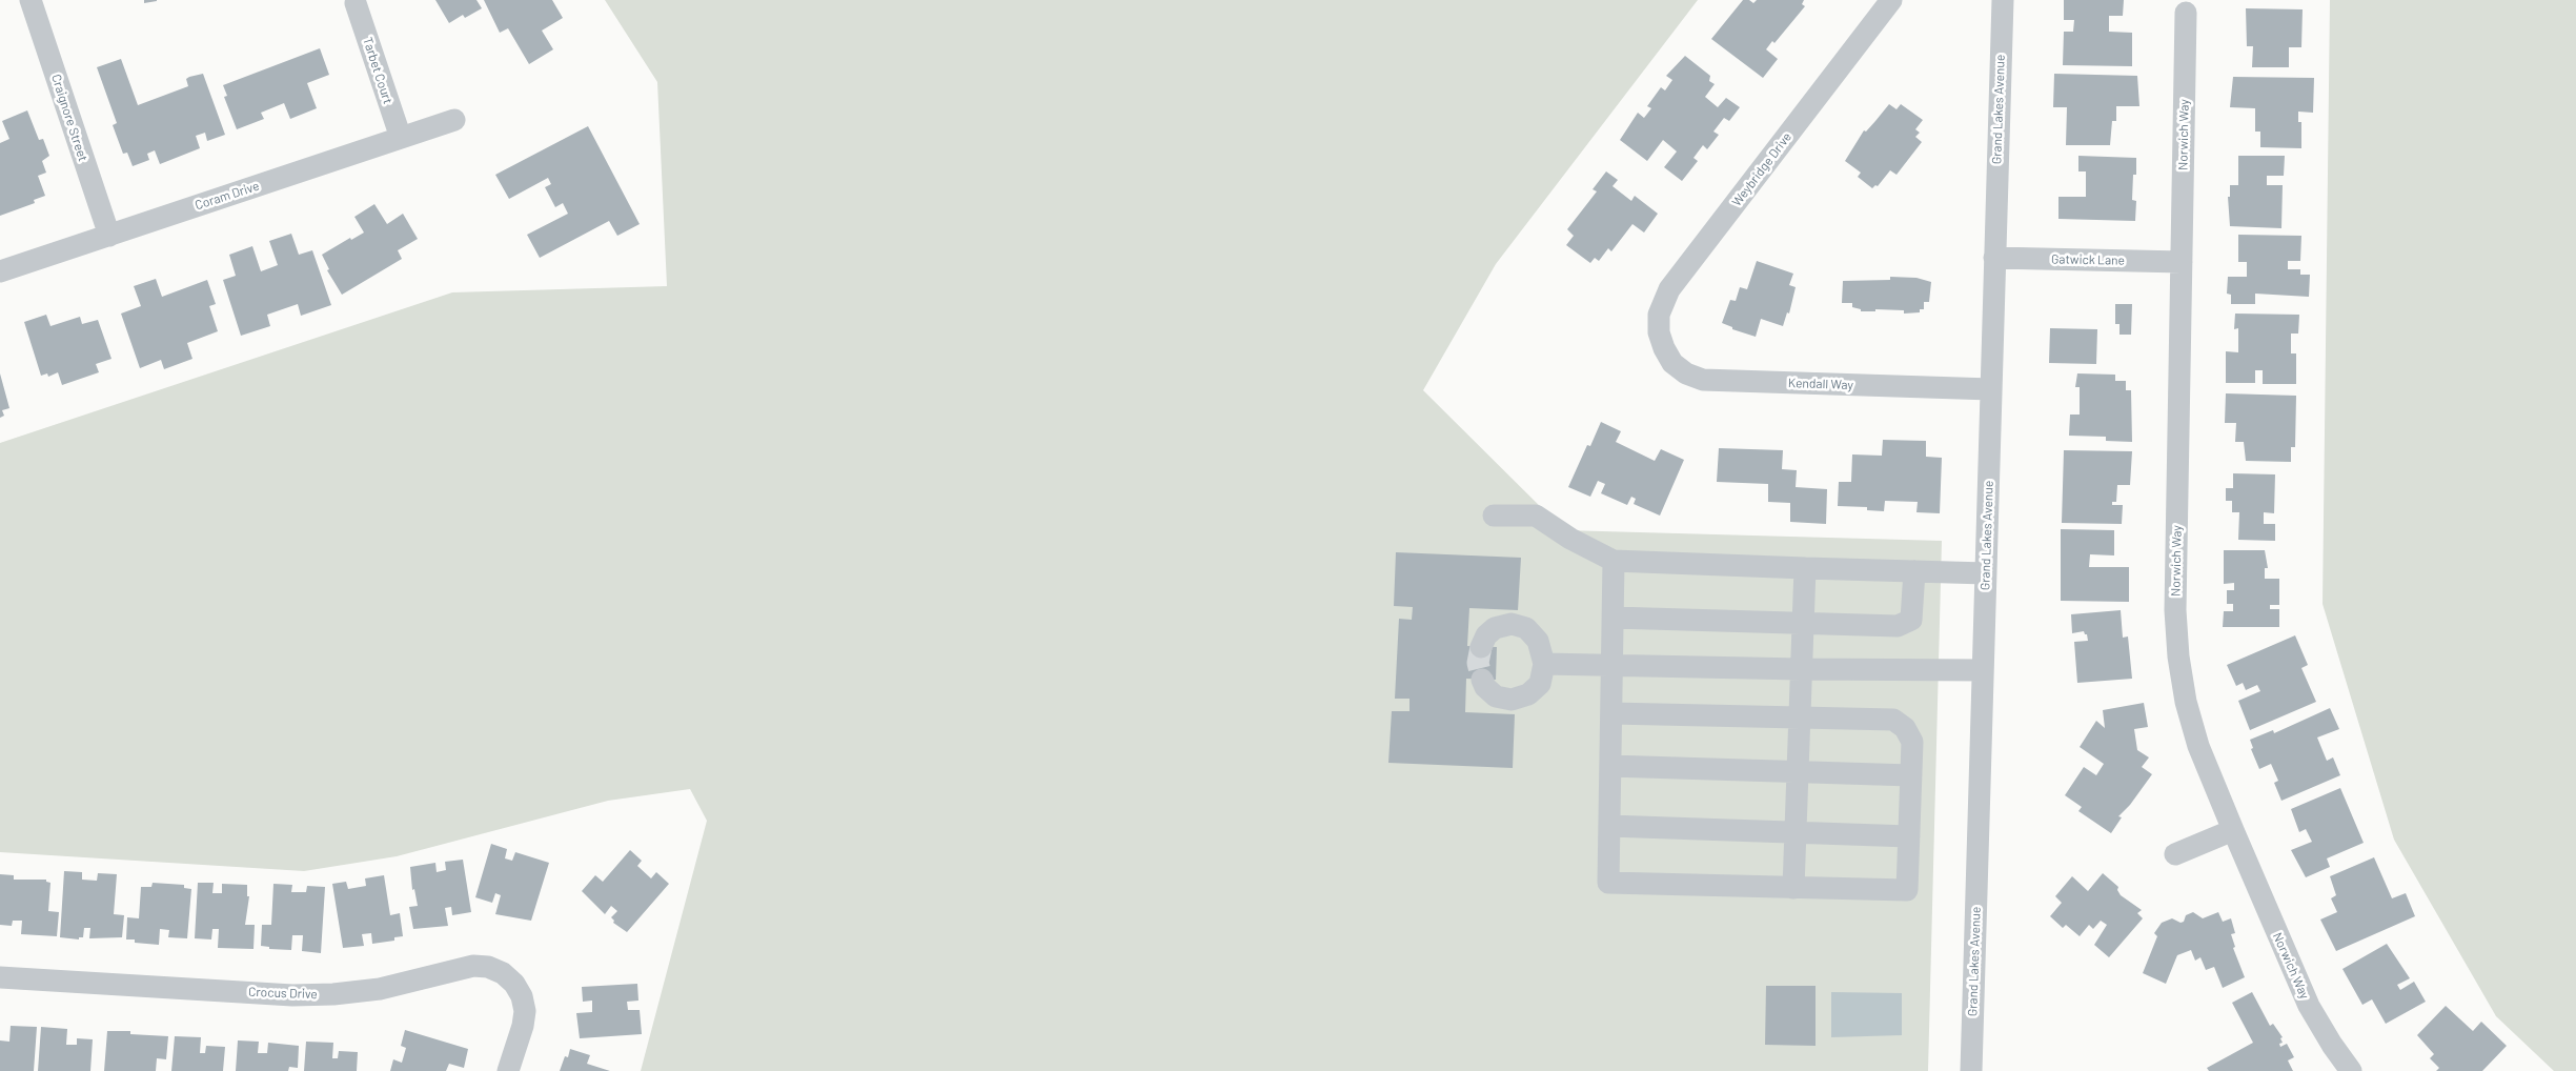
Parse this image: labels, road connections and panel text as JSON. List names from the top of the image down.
{
  "streets": {
    "street": [
      "Tarbet Court",
      "Grand Lakes Avenue",
      "Craignore Street",
      "Norwich Way",
      "Weybridge Drive",
      "Coram Drive",
      "Gatwick Lane",
      "Kendall Way",
      "Crocus Drive"
    ]
  },
  "crossings": [
    ["Tarbet Court", "Coram Drive"],
    ["Grand Lakes Avenue", "Gatwick Lane"],
    ["Grand Lakes Avenue", "Kendall Way"],
    ["Craignore Street", "Coram Drive"],
    ["Norwich Way", "Gatwick Lane"],
    ["Weybridge Drive", "Kendall Way"]
  ]
}
